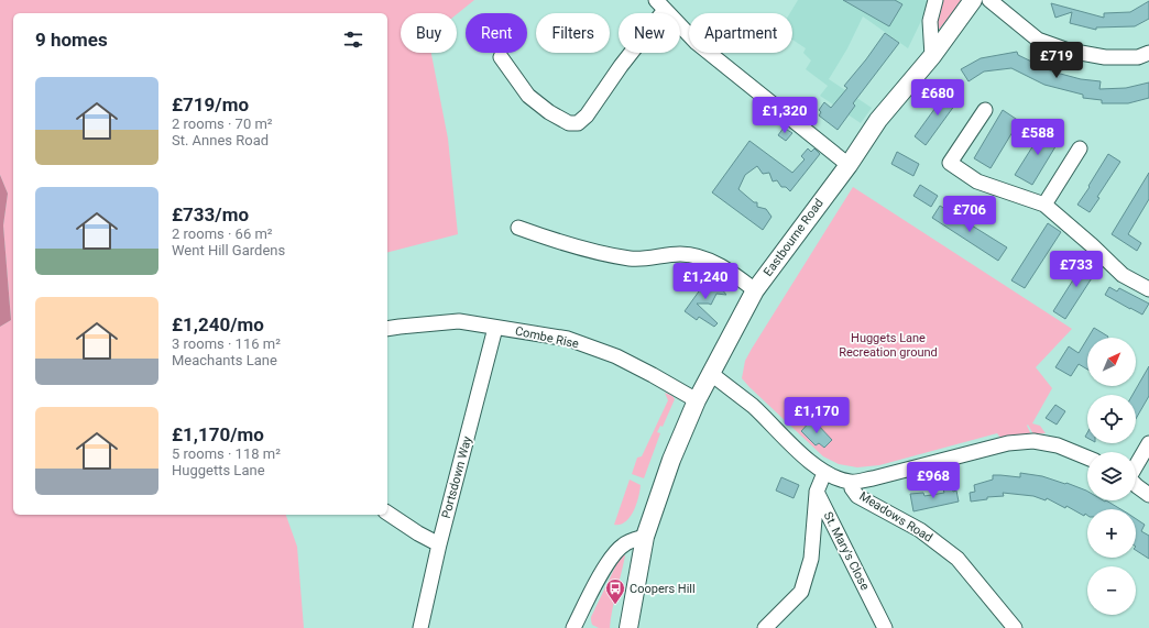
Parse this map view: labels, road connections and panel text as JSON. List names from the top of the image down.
{
  "streets": {
    "main road": ["Eastbourne Road"],
    "street": [
      "Combe Rise",
      "Portsdown Way",
      "Meadows Road",
      "St. Mary's Close"
    ]
  },
  "crossings": [
    ["Eastbourne Road", "Combe Rise"],
    ["Combe Rise", "Portsdown Way"]
  ],
  "parks": ["Huggets Lane Recreation ground"],
  "places": {
    "bus stop": ["Coopers Hill"]
  },
  "north": "top right",
  "page": {
    "chip": [
      "Buy",
      "Rent",
      "Filters",
      "New",
      "Apartment"
    ],
    "heading": "9 homes",
    "price": [
      "£719",
      "£680",
      "£1,320",
      "£588",
      "£706",
      "£733",
      "£1,240",
      "£1,170",
      "£968"
    ],
    "list": [
      {
        "name": "£719/mo",
        "note": "2 rooms · 70 m² · St. Annes Road"
      },
      {
        "name": "£733/mo",
        "note": "2 rooms · 66 m² · Went Hill Gardens"
      },
      {
        "name": "£1,240/mo",
        "note": "3 rooms · 116 m² · Meachants Lane"
      },
      {
        "name": "£1,170/mo",
        "note": "5 rooms · 118 m² · Huggetts Lane"
      }
    ],
    "map_buttons": ["+", "−"]
  }
}
